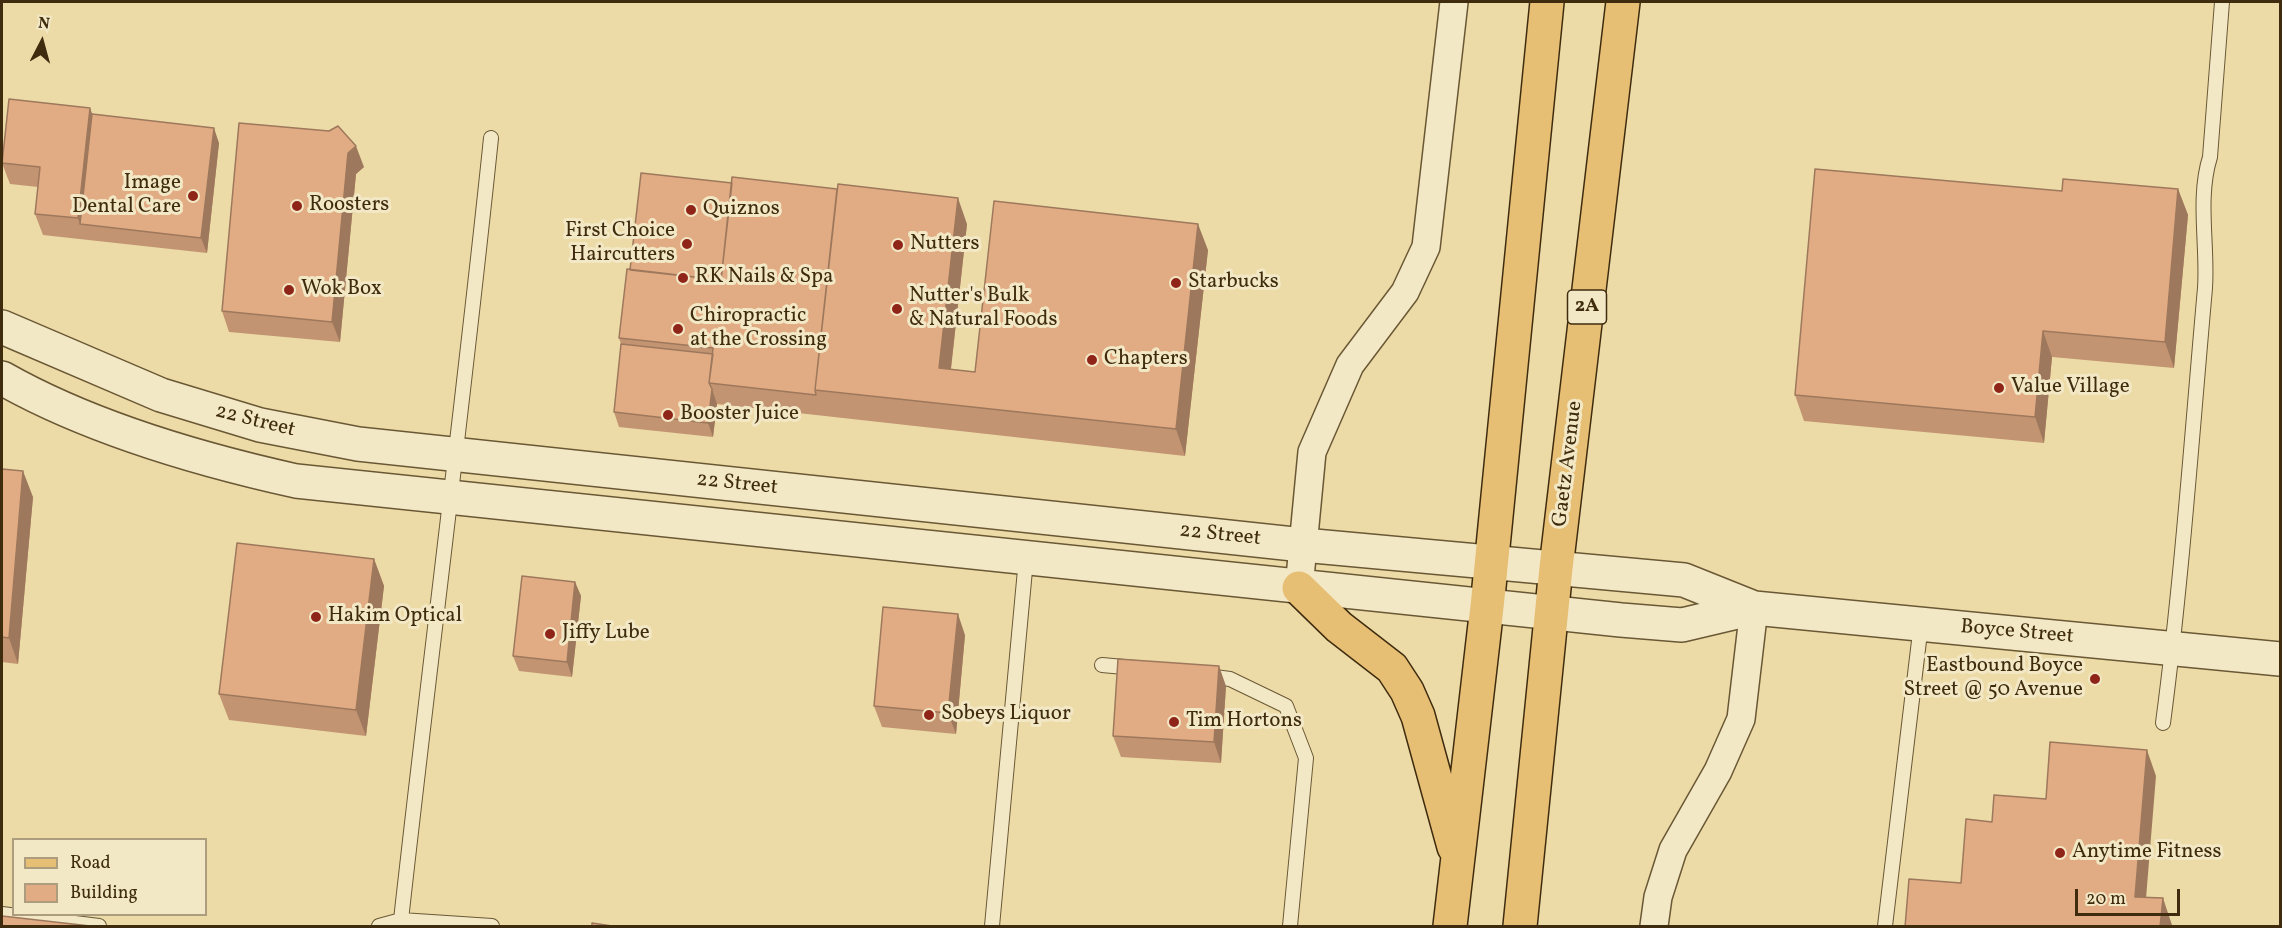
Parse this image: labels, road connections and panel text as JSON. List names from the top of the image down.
{
  "streets": {
    "main road": ["2A", "Gaetz Avenue"],
    "street": ["22 Street", "Boyce Street"]
  },
  "crossings": [
    ["22 Street", "Gaetz Avenue"],
    ["22 Street", "Boyce Street"],
    ["Gaetz Avenue", "Boyce Street"]
  ],
  "places": [
    "Image Dental Care",
    "Roosters",
    "Quiznos",
    "First Choice Haircutters",
    "Nutters",
    "RK Nails & Spa",
    "Starbucks",
    "Wok Box",
    "Nutter's Bulk & Natural Foods",
    "Chiropractic at the Crossing",
    "Chapters",
    "Value Village",
    "Booster Juice",
    "Hakim Optical",
    "Jiffy Lube",
    "Eastbound Boyce Street @ 50 Avenue",
    "Sobeys Liquor",
    "Tim Hortons",
    "Anytime Fitness"
  ],
  "legend": ["Road", "Building"],
  "scale_bar": "20 m",
  "north": "top"
}
